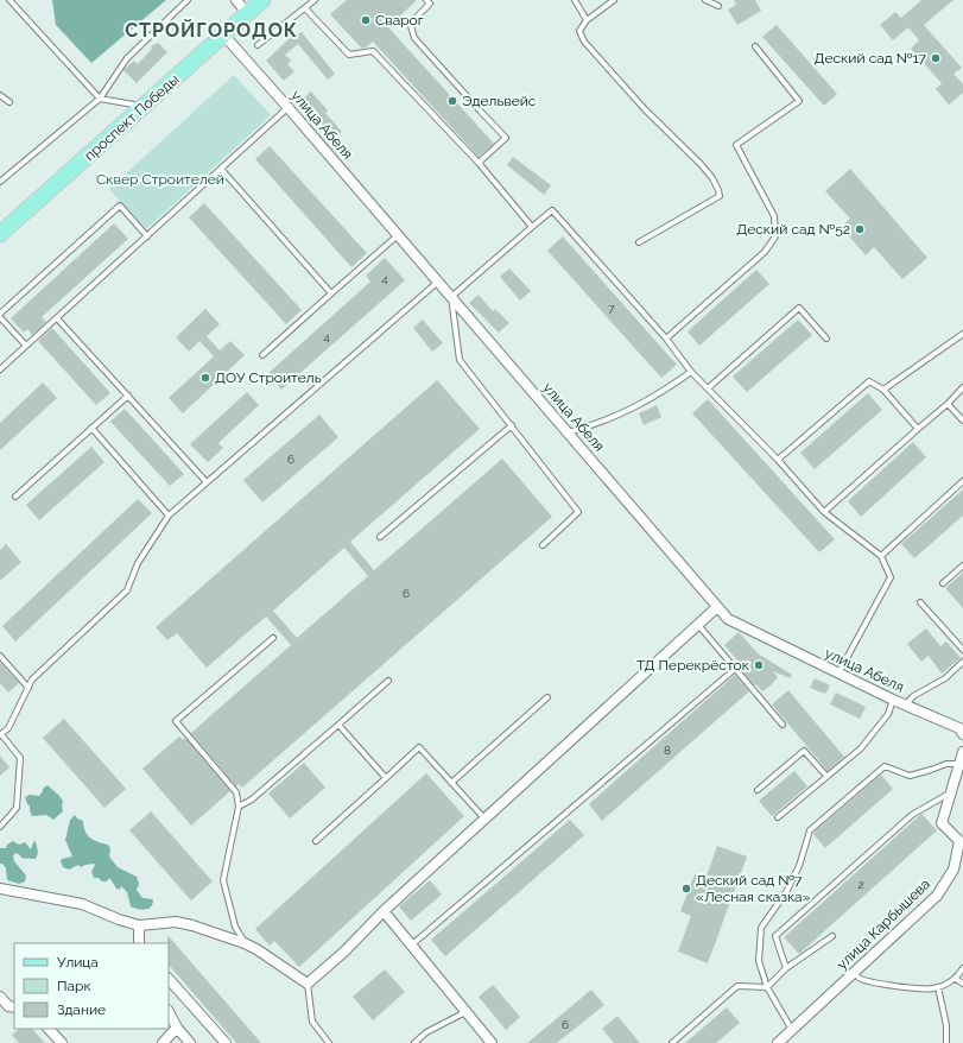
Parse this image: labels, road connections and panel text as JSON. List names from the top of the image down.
{
  "streets": {
    "main road": ["проспект Победы"],
    "street": ["улица Абеля", "улица Карбышева"]
  },
  "crossings": [
    ["проспект Победы", "улица Абеля"]
  ],
  "districts": ["СТРОЙГОРОДОК"],
  "parks": ["Сквер Строителей"],
  "places": [
    "Сварог",
    "Деский сад №17",
    "Эдельвейс",
    "Деский сад №52",
    "ДОУ Строитель",
    "ТД Перекрёсток",
    "Деский сад №7 «Лесная сказка»"
  ],
  "house_numbers": [
    "4",
    "7",
    "4",
    "6",
    "6",
    "8",
    "2",
    "6"
  ],
  "legend": ["Улица", "Парк", "Здание"]
}
